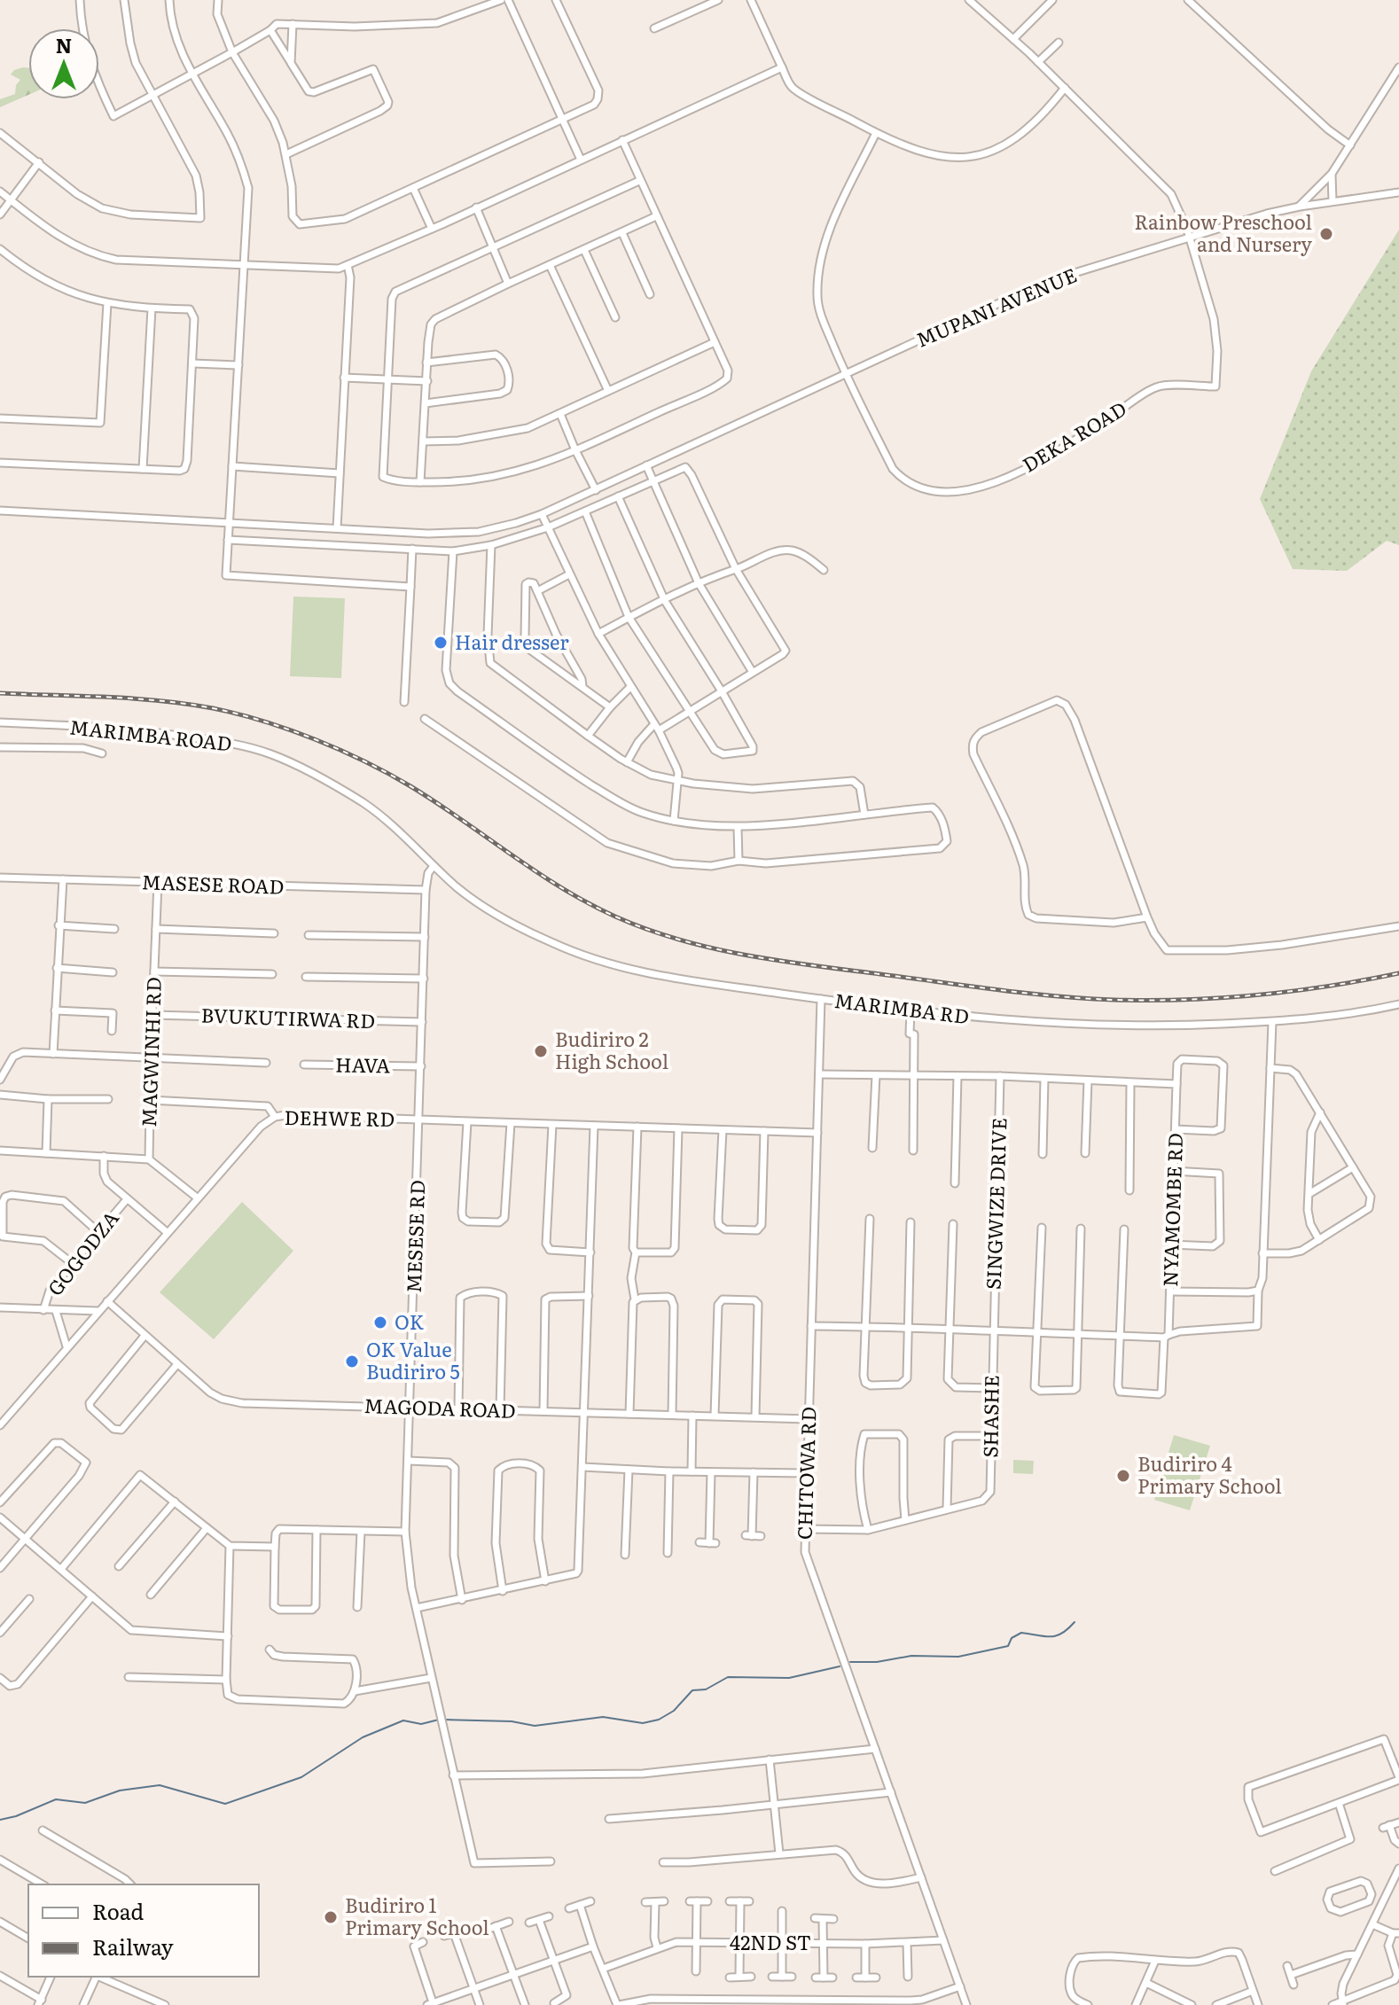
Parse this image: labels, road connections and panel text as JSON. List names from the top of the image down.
{
  "streets": {
    "street": [
      "MUPANI AVENUE",
      "DEKA ROAD",
      "MARIMBA ROAD",
      "MASESE ROAD",
      "MARIMBA RD",
      "BVUKUTIRWA RD",
      "MAGWINHI RD",
      "HAVA",
      "DEHWE RD",
      "SINGWIZE DRIVE",
      "NYAMOMBE RD",
      "MESESE RD",
      "GOGODZA",
      "MAGODA ROAD",
      "SHASHE",
      "CHITOWA RD",
      "42ND ST"
    ]
  },
  "crossings": [
    ["MUPANI AVENUE", "DEKA ROAD"],
    ["MARIMBA ROAD", "MARIMBA RD"],
    ["MARIMBA ROAD", "MESESE RD"],
    ["MASESE ROAD", "MAGWINHI RD"],
    ["MASESE ROAD", "MESESE RD"],
    ["MARIMBA RD", "MESESE RD"],
    ["MARIMBA RD", "CHITOWA RD"],
    ["BVUKUTIRWA RD", "MAGWINHI RD"],
    ["BVUKUTIRWA RD", "MESESE RD"],
    ["HAVA", "MESESE RD"],
    ["DEHWE RD", "MESESE RD"],
    ["DEHWE RD", "MAGODA ROAD"],
    ["DEHWE RD", "CHITOWA RD"],
    ["SINGWIZE DRIVE", "SHASHE"],
    ["MESESE RD", "MAGODA ROAD"],
    ["MAGODA ROAD", "CHITOWA RD"],
    ["CHITOWA RD", "42ND ST"]
  ],
  "places": [
    "Rainbow Preschool and Nursery",
    "Hair dresser",
    "Budiriro 2 High School",
    "OK",
    "OK Value Budiriro 5",
    "Budiriro 4 Primary School",
    "Budiriro 1 Primary School"
  ],
  "legend": ["Road", "Railway"],
  "north": "top"
}
